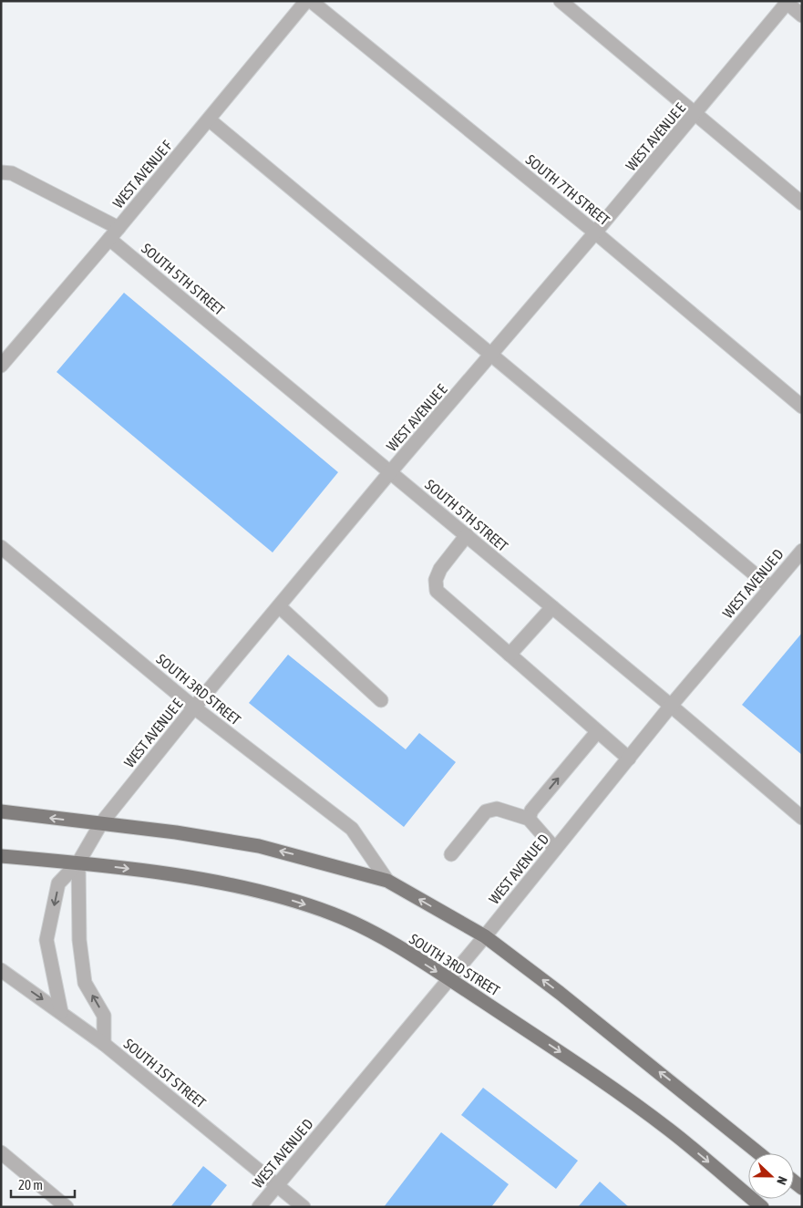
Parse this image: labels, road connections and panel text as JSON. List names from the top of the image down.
{
  "streets": {
    "main road": ["SOUTH 3RD STREET"],
    "street": [
      "WEST AVENUE E",
      "WEST AVENUE F",
      "SOUTH 7TH STREET",
      "SOUTH 5TH STREET",
      "WEST AVENUE D",
      "SOUTH 1ST STREET"
    ]
  },
  "crossings": [
    ["WEST AVENUE E", "SOUTH 7TH STREET"],
    ["WEST AVENUE E", "SOUTH 5TH STREET"],
    ["WEST AVENUE E", "SOUTH 3RD STREET"],
    ["WEST AVENUE E", "SOUTH 1ST STREET"],
    ["WEST AVENUE F", "SOUTH 5TH STREET"],
    ["SOUTH 5TH STREET", "WEST AVENUE D"],
    ["WEST AVENUE D", "SOUTH 3RD STREET"],
    ["WEST AVENUE D", "SOUTH 1ST STREET"]
  ],
  "scale_bar": "20 m",
  "north": "right"
}
